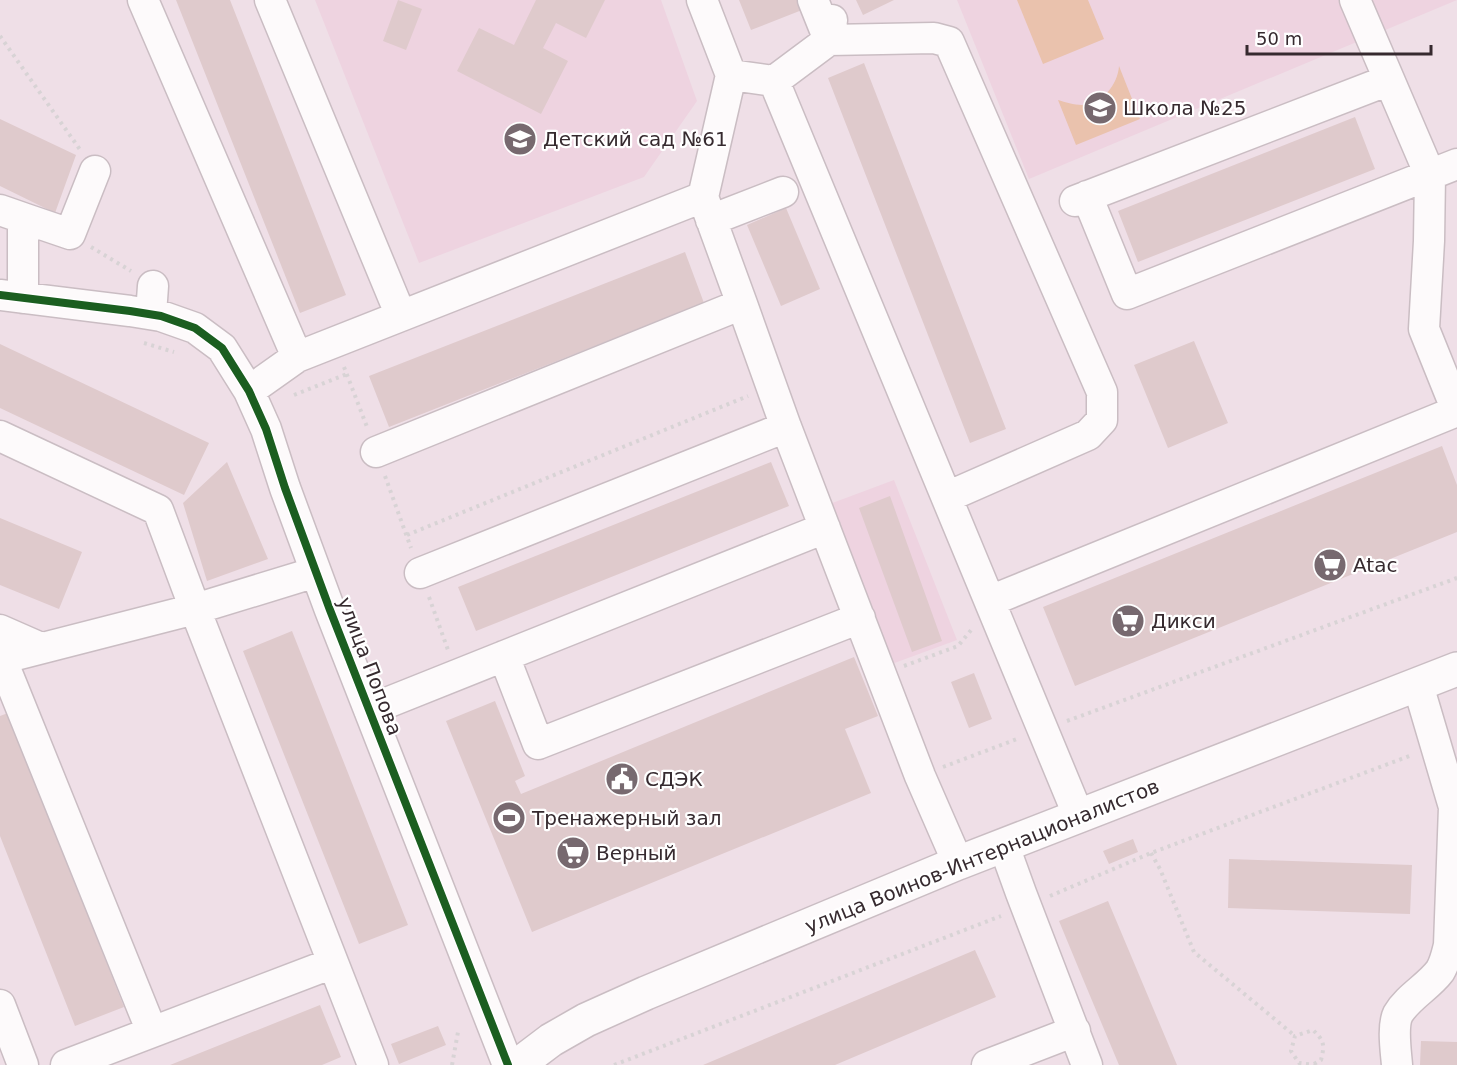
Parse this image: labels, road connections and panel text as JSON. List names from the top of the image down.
{
  "streets": {
    "main road": ["улица Воинов-Интернационалистов"],
    "street": ["улица Попова"]
  },
  "places": {
    "school or university": ["Школа №25", "Детский сад №61"],
    "supermarket": ["Atac", "Дикси", "Верный"],
    "public building": ["СДЭК"],
    "sports": ["Тренажерный зал"]
  },
  "scale_bar": "50 m"
}
